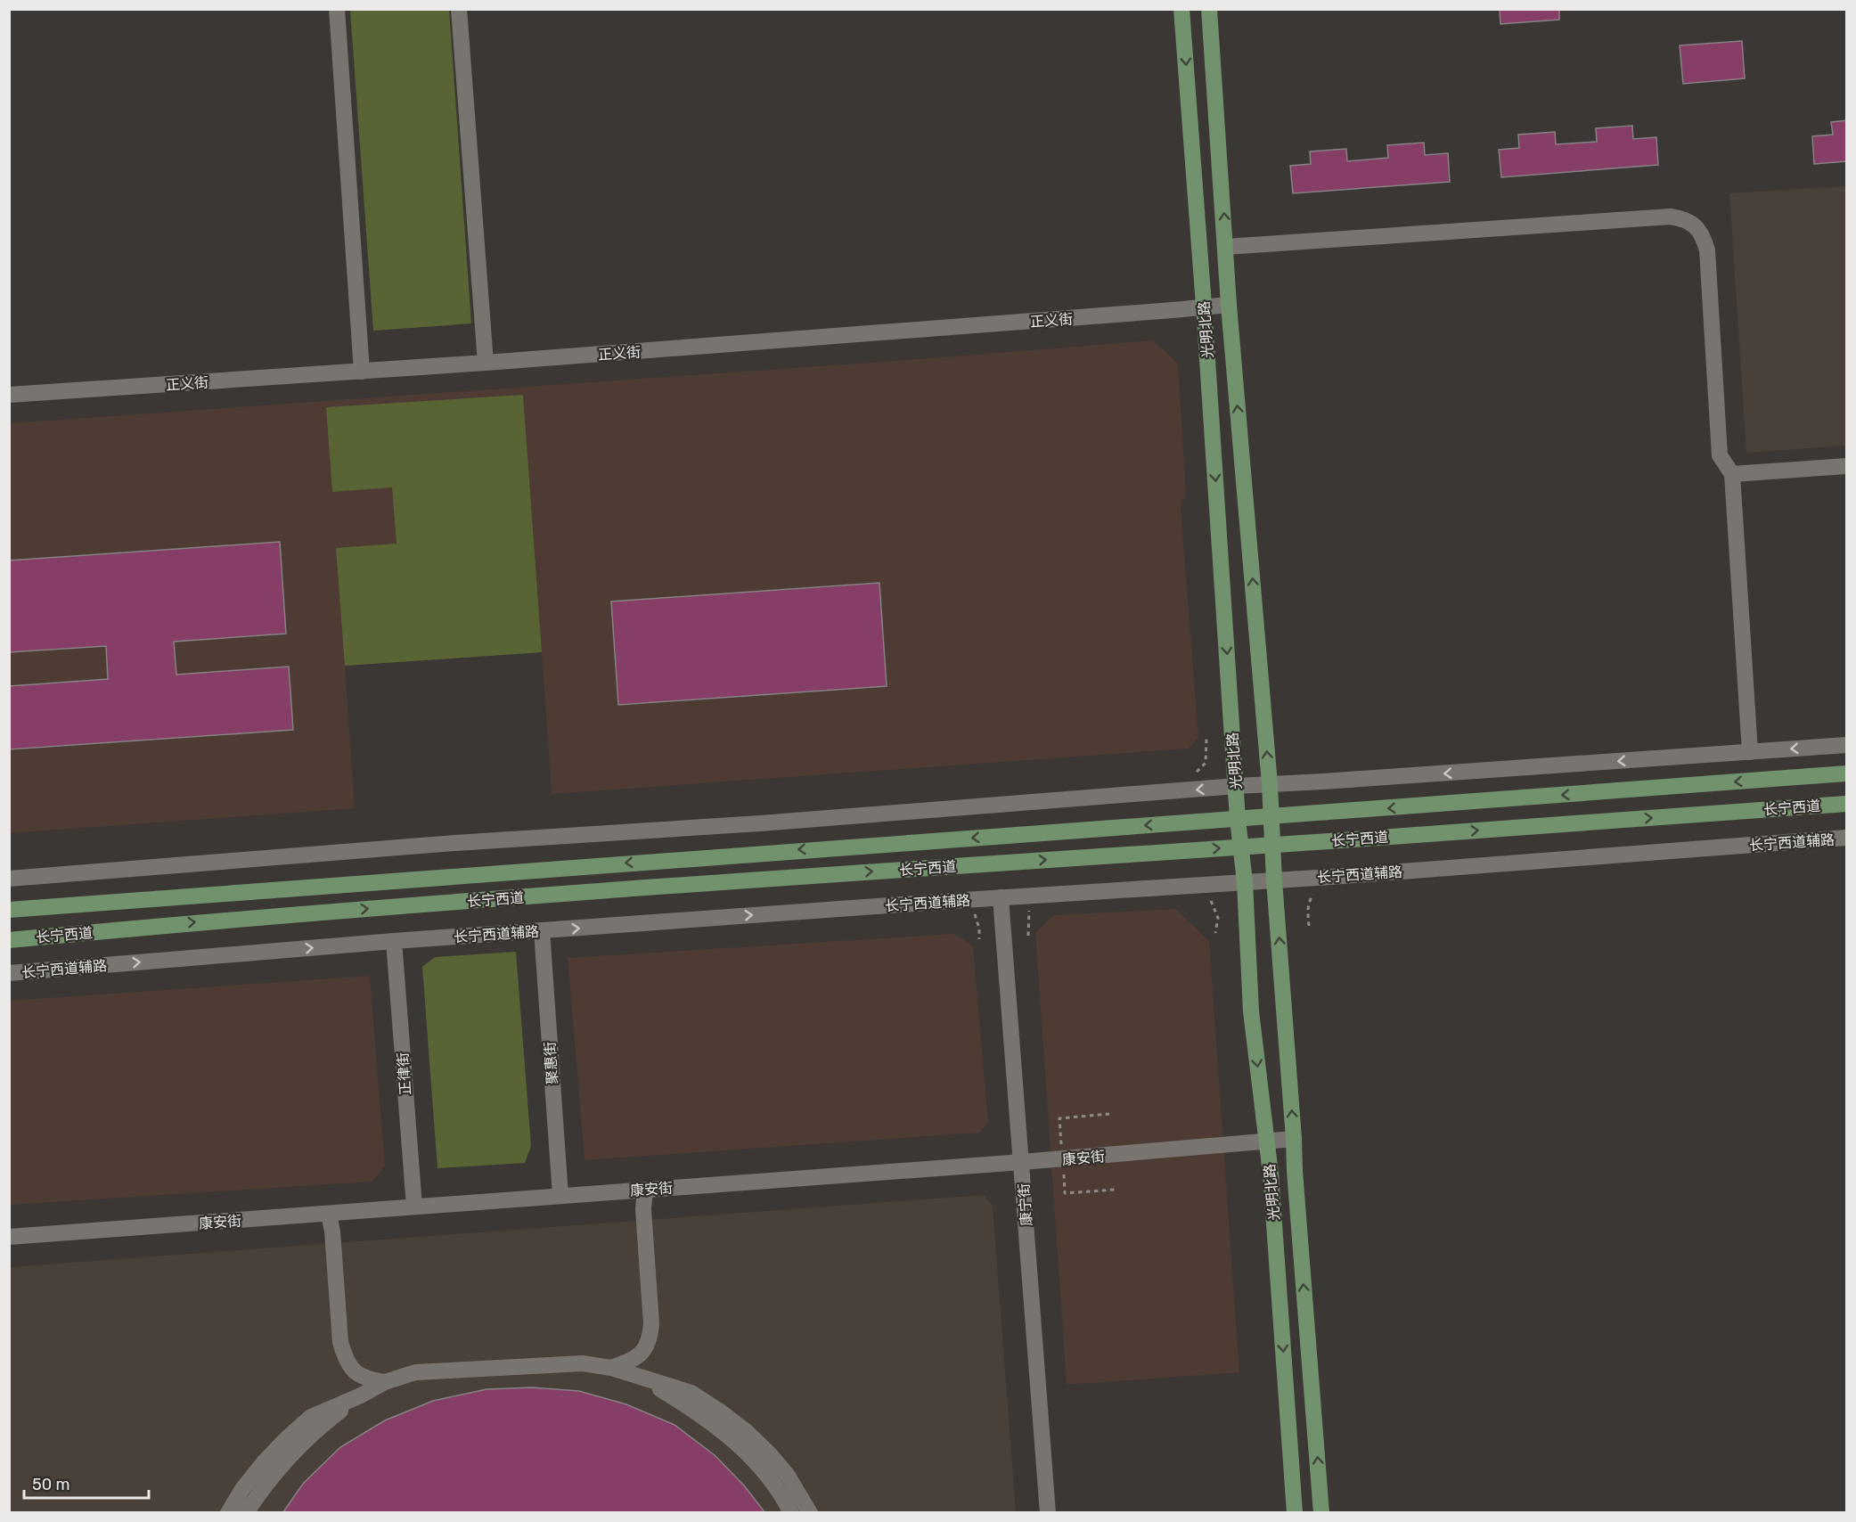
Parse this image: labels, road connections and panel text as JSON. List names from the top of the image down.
{
  "streets": {
    "main road": ["光明北路", "长宁西道"],
    "street": [
      "正义街",
      "长宁西道辅路",
      "聚惠街",
      "正律街",
      "康安街",
      "康宁街"
    ]
  },
  "crossings": [
    ["正义街", "光明北路"],
    ["光明北路", "长宁西道"],
    ["光明北路", "长宁西道辅路"],
    ["光明北路", "康安街"],
    ["长宁西道辅路", "聚惠街"],
    ["长宁西道辅路", "正律街"],
    ["长宁西道辅路", "康宁街"],
    ["聚惠街", "康安街"],
    ["正律街", "康安街"],
    ["康安街", "康宁街"]
  ],
  "scale_bar": "50 m"
}
